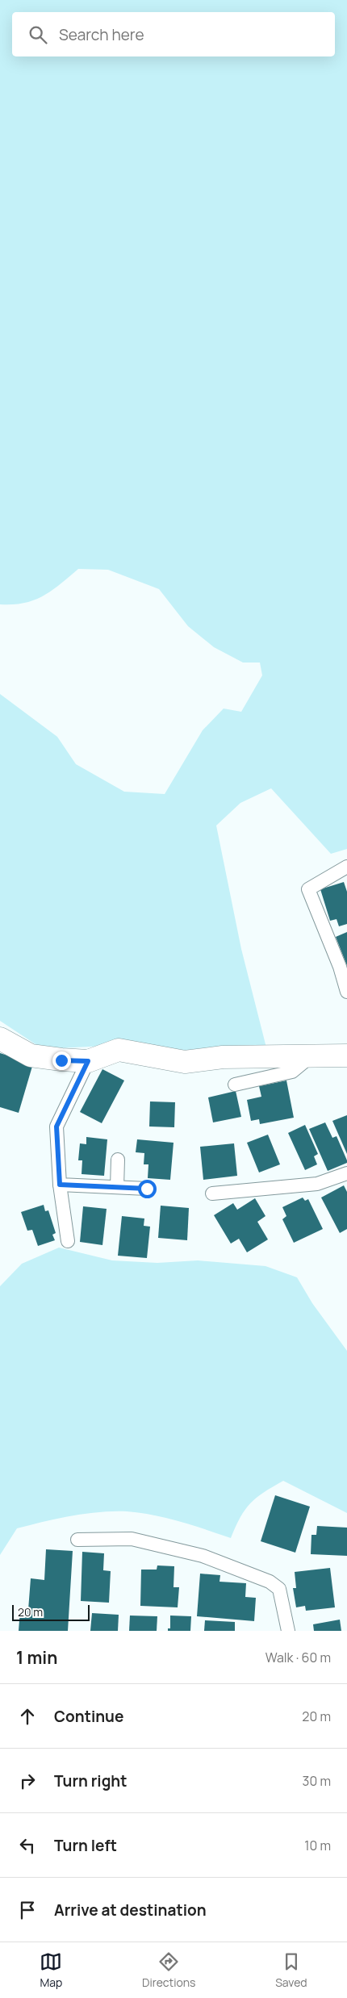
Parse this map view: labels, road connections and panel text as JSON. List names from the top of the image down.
{
  "scale_bar": "20 m",
  "page": {
    "search": "Search here",
    "scale": "20 m",
    "heading": ["1 min", "Walk · 60 m"],
    "list": [
      ["Continue", "20 m"],
      ["Turn right", "30 m"],
      ["Turn left", "10 m"],
      "Arrive at destination"
    ],
    "nav": ["Map", "Directions", "Saved"]
  }
}
